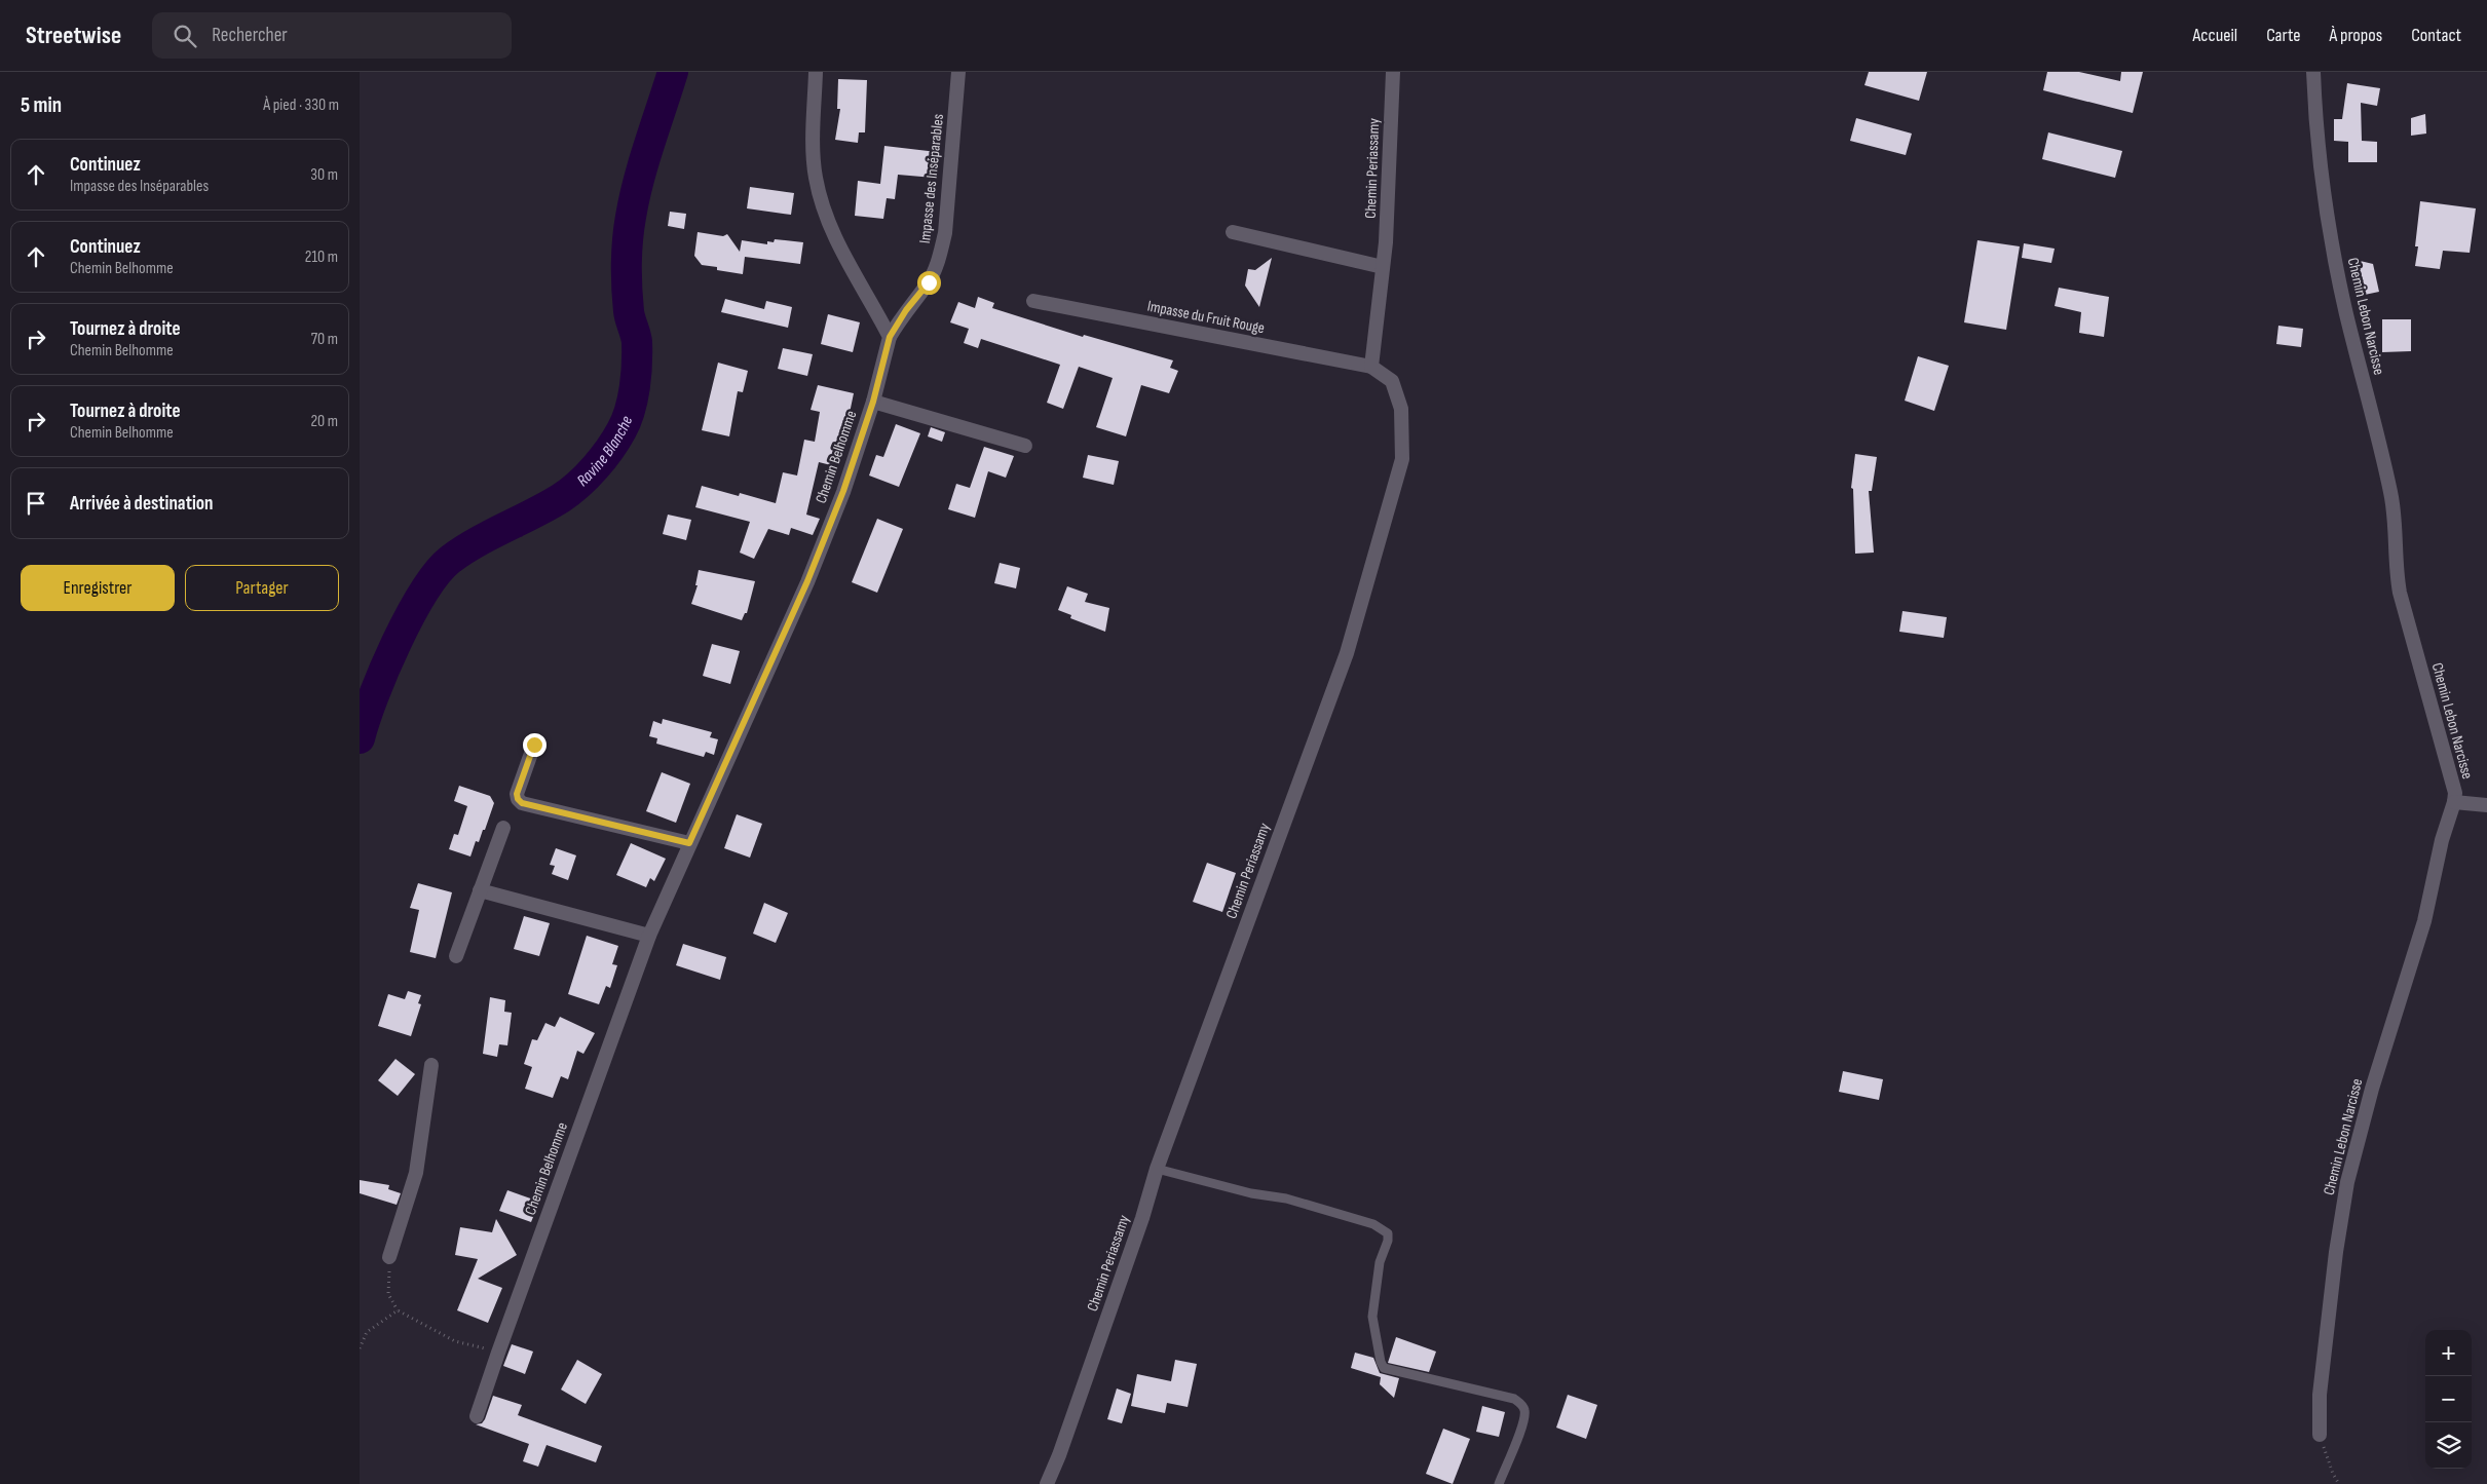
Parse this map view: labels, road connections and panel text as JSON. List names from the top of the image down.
{
  "streets": {
    "street": [
      "Chemin Periassamy",
      "Impasse des Inséparables",
      "Chemin Lebon Narcisse",
      "Impasse du Fruit Rouge",
      "Chemin Belhomme"
    ]
  },
  "crossings": [
    ["Chemin Periassamy", "Impasse du Fruit Rouge"],
    ["Impasse des Inséparables", "Chemin Belhomme"]
  ],
  "water": ["Ravine Blanche"],
  "page": {
    "header": "Streetwise",
    "search": "Rechercher",
    "nav": [
      "Accueil",
      "Carte",
      "À propos",
      "Contact"
    ],
    "heading": ["5 min", "À pied · 330 m"],
    "list": [
      ["Continuez", "Impasse des Inséparables", "30 m"],
      ["Continuez", "Chemin Belhomme", "210 m"],
      ["Tournez à droite", "Chemin Belhomme", "70 m"],
      ["Tournez à droite", "Chemin Belhomme", "20 m"],
      "Arrivée à destination"
    ],
    "buttons": ["Enregistrer", "Partager"],
    "map_buttons": ["+", "−"]
  }
}
